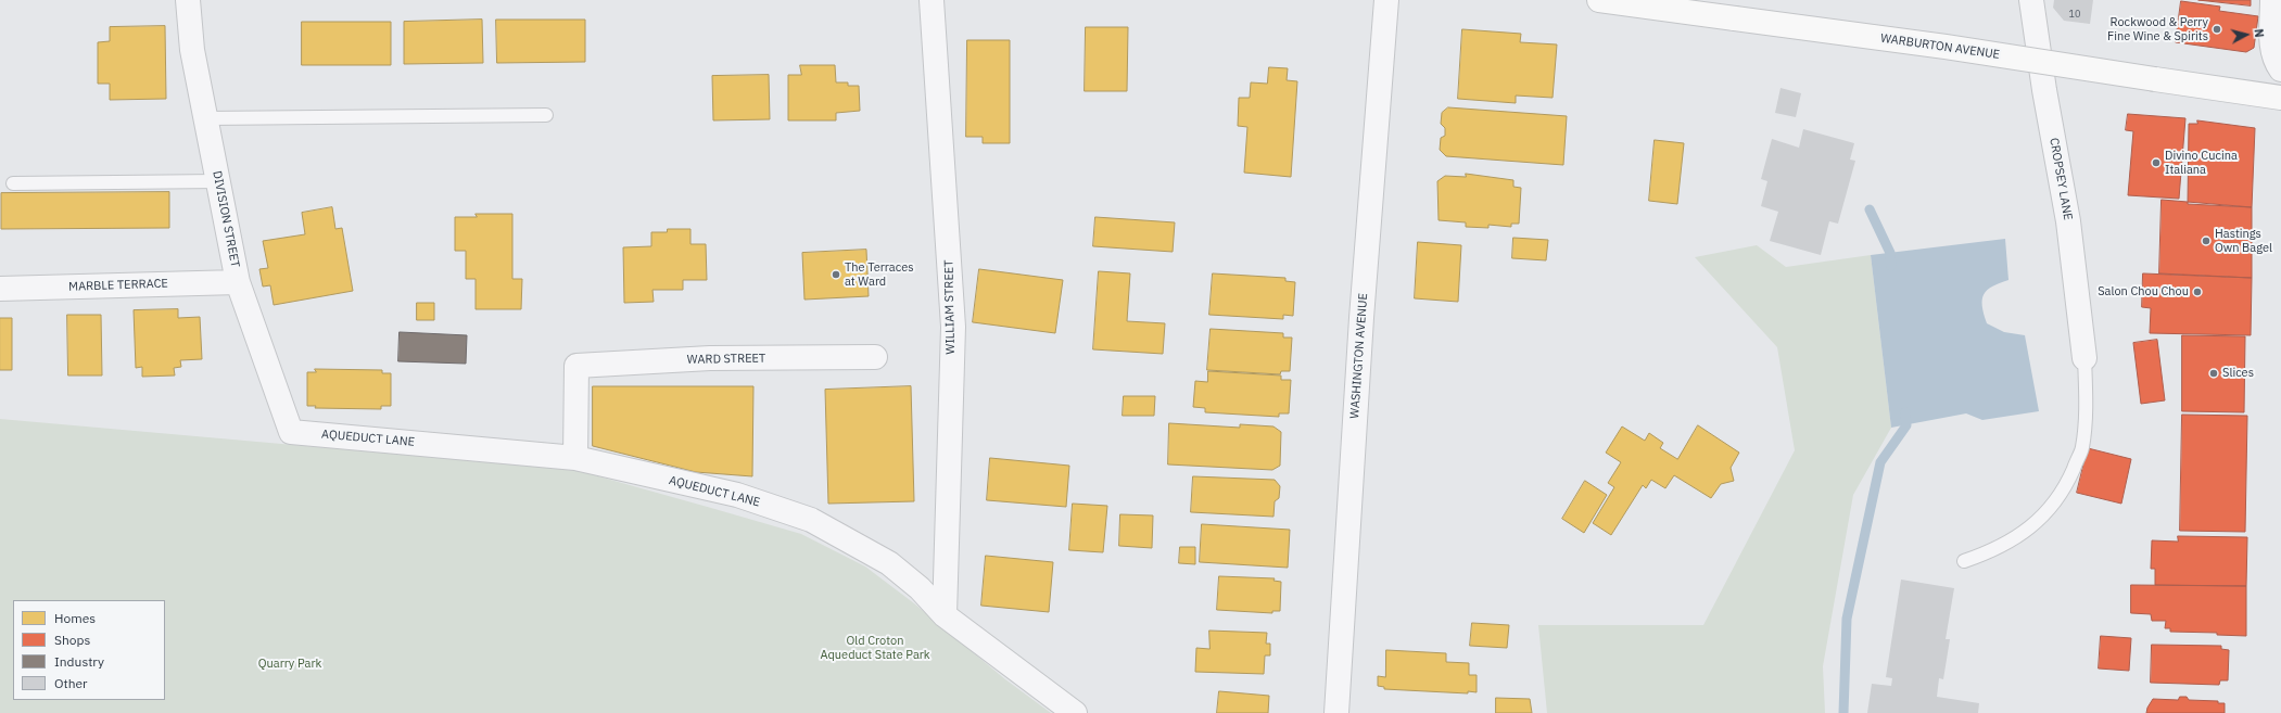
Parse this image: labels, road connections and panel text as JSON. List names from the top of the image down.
{
  "streets": {
    "street": [
      "WARBURTON AVENUE",
      "CROPSEY LANE",
      "DIVISION STREET",
      "MARBLE TERRACE",
      "WILLIAM STREET",
      "WASHINGTON AVENUE",
      "WARD STREET",
      "AQUEDUCT LANE"
    ]
  },
  "crossings": [
    ["DIVISION STREET", "MARBLE TERRACE"],
    ["DIVISION STREET", "AQUEDUCT LANE"],
    ["WILLIAM STREET", "AQUEDUCT LANE"],
    ["WARD STREET", "AQUEDUCT LANE"]
  ],
  "parks": ["Old Croton Aqueduct State Park", "Quarry Park"],
  "places": [
    "Rockwood & Perry Fine Wine & Spirits",
    "Divino Cucina Italiana",
    "Hastings Own Bagel",
    "The Terraces at Ward",
    "Salon Chou Chou",
    "Slices"
  ],
  "house_numbers": ["10"],
  "legend": [
    "Homes",
    "Shops",
    "Industry",
    "Other"
  ],
  "north": "right"
}
